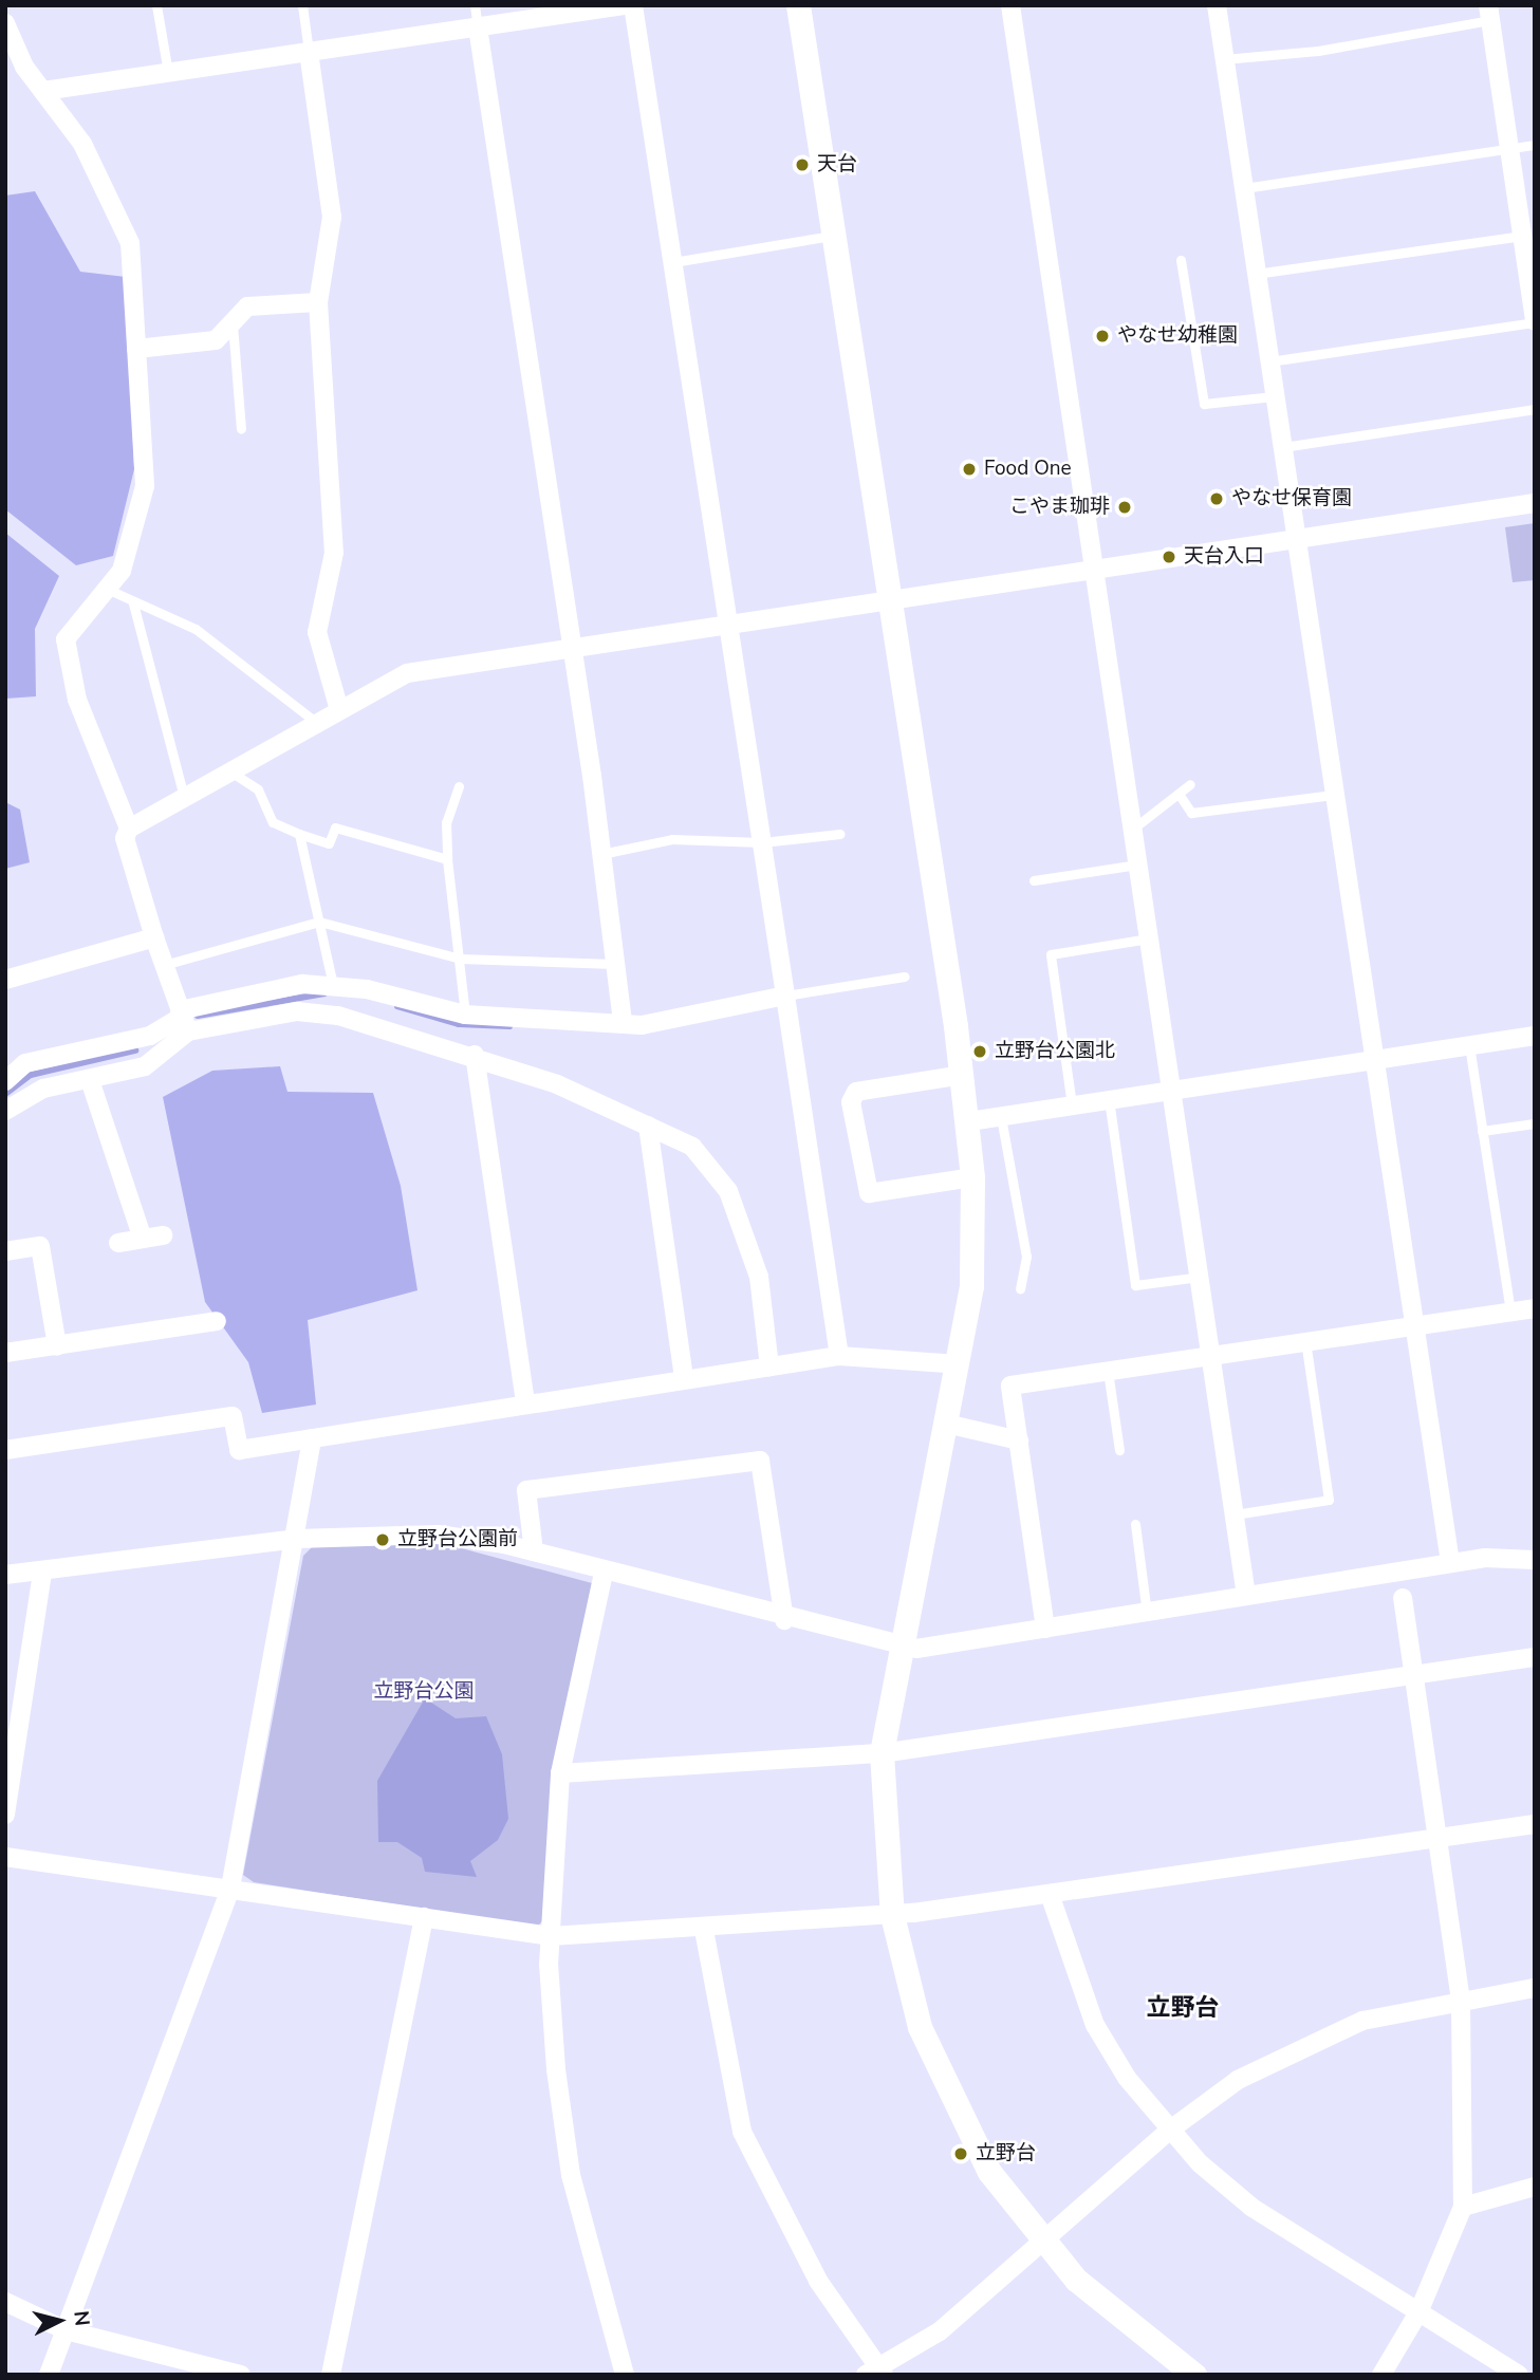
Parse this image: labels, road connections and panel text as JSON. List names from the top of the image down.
{
  "districts": ["立野台"],
  "parks": ["立野台公園"],
  "places": [
    "天台",
    "やなせ幼稚園",
    "Food One",
    "やなせ保育園",
    "こやま珈琲",
    "天台入口",
    "立野台公園北",
    "立野台公園前",
    "立野台"
  ],
  "north": "right"
}
